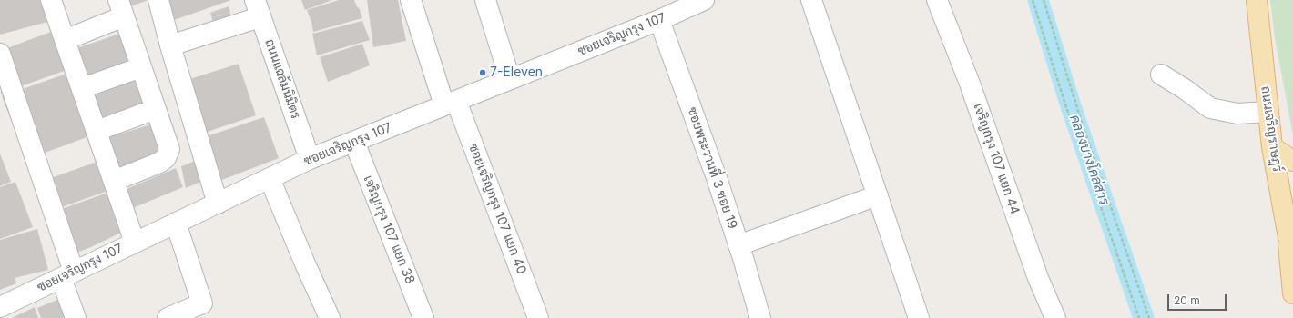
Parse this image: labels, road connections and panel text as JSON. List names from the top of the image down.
{
  "streets": {
    "main road": ["ถนนเจริญราษฎร์"],
    "street": [
      "ซอยเจริญกรุง 107",
      "ถนนแฉล้มนิมิตร",
      "เจริญกรุง 107 แยก 44",
      "ซอยพระรามที่ 3 ซอย 19",
      "ซอยเจริญกรุง 107 แยก 40",
      "เจริญกรุง 107 แยก 38"
    ]
  },
  "crossings": [
    ["ซอยเจริญกรุง 107", "ถนนแฉล้มนิมิตร"],
    ["ซอยเจริญกรุง 107", "ซอยพระรามที่ 3 ซอย 19"],
    ["ซอยเจริญกรุง 107", "ซอยเจริญกรุง 107 แยก 40"],
    ["ซอยเจริญกรุง 107", "เจริญกรุง 107 แยก 38"]
  ],
  "water": ["คลองบางโคล่สาร"],
  "places": ["7-Eleven"],
  "scale_bar": "20 m"
}
